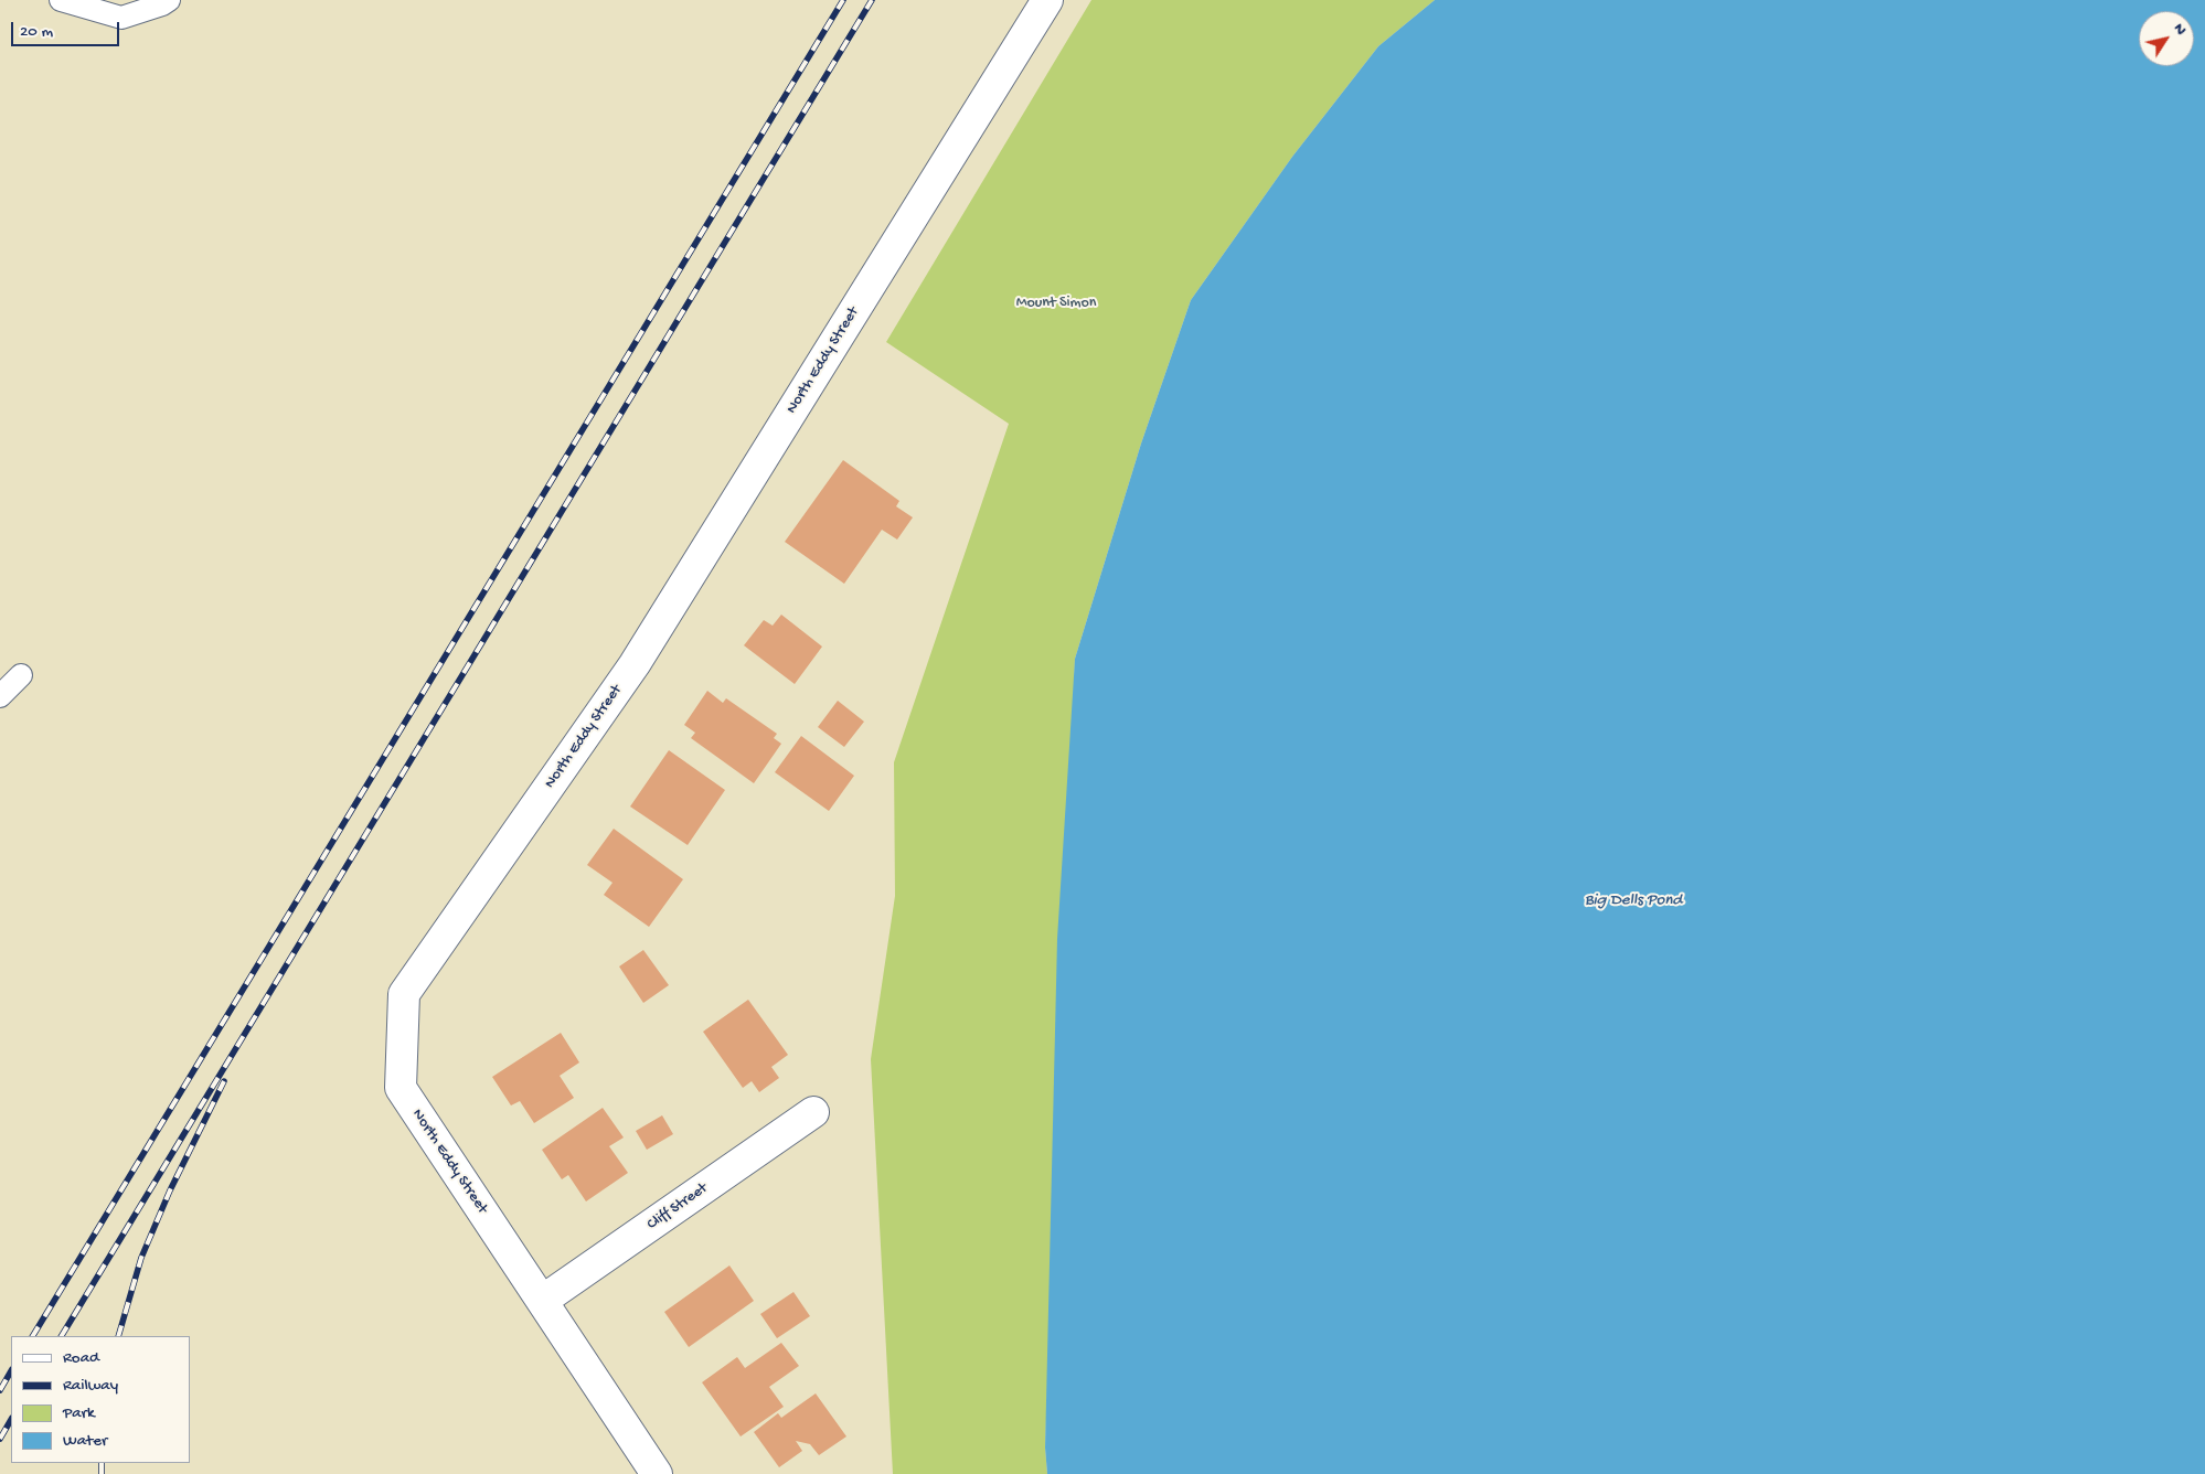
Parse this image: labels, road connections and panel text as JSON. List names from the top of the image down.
{
  "streets": {
    "street": ["North Eddy Street", "Cliff Street"]
  },
  "crossings": [
    ["North Eddy Street", "Cliff Street"]
  ],
  "water": ["Big Dells Pond"],
  "parks": ["Mount Simon"],
  "legend": [
    "Road",
    "Railway",
    "Park",
    "Water"
  ],
  "scale_bar": "20 m",
  "north": "top right"
}
